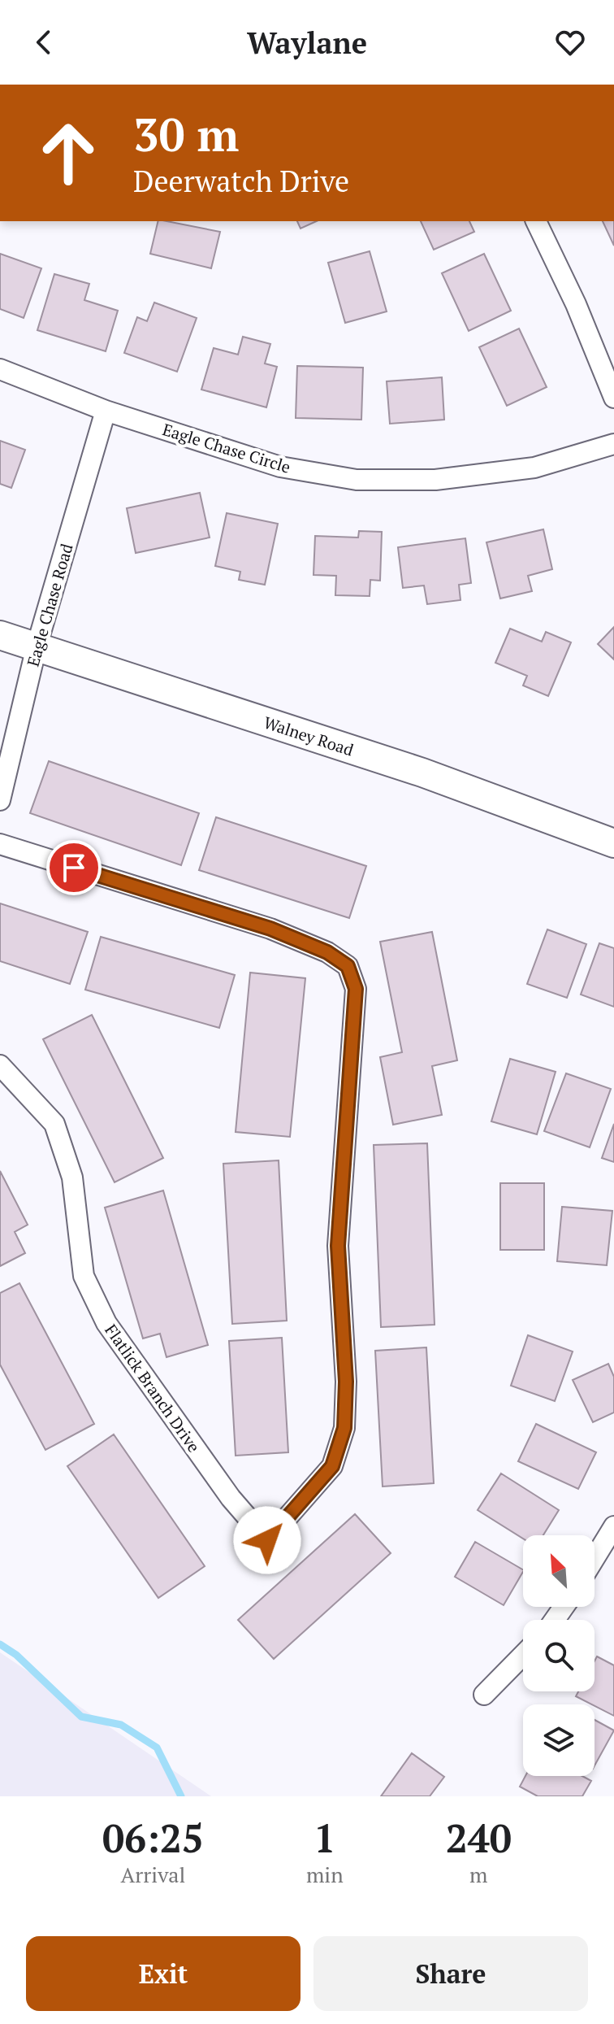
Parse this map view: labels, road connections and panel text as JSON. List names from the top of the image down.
{
  "streets": {
    "main road": ["Walney Road"],
    "street": ["Eagle Chase Circle", "Eagle Chase Road", "Flatlick Branch Drive"]
  },
  "crossings": [
    ["Eagle Chase Circle", "Eagle Chase Road"],
    ["Eagle Chase Road", "Walney Road"]
  ],
  "north": "top left",
  "page": {
    "header": "Waylane",
    "turn": ["30 m", "Deerwatch Drive"],
    "eta": [
      "06:25",
      "Arrival",
      "1",
      "min",
      "240",
      "m"
    ],
    "buttons": ["Exit", "Share"]
  }
}
